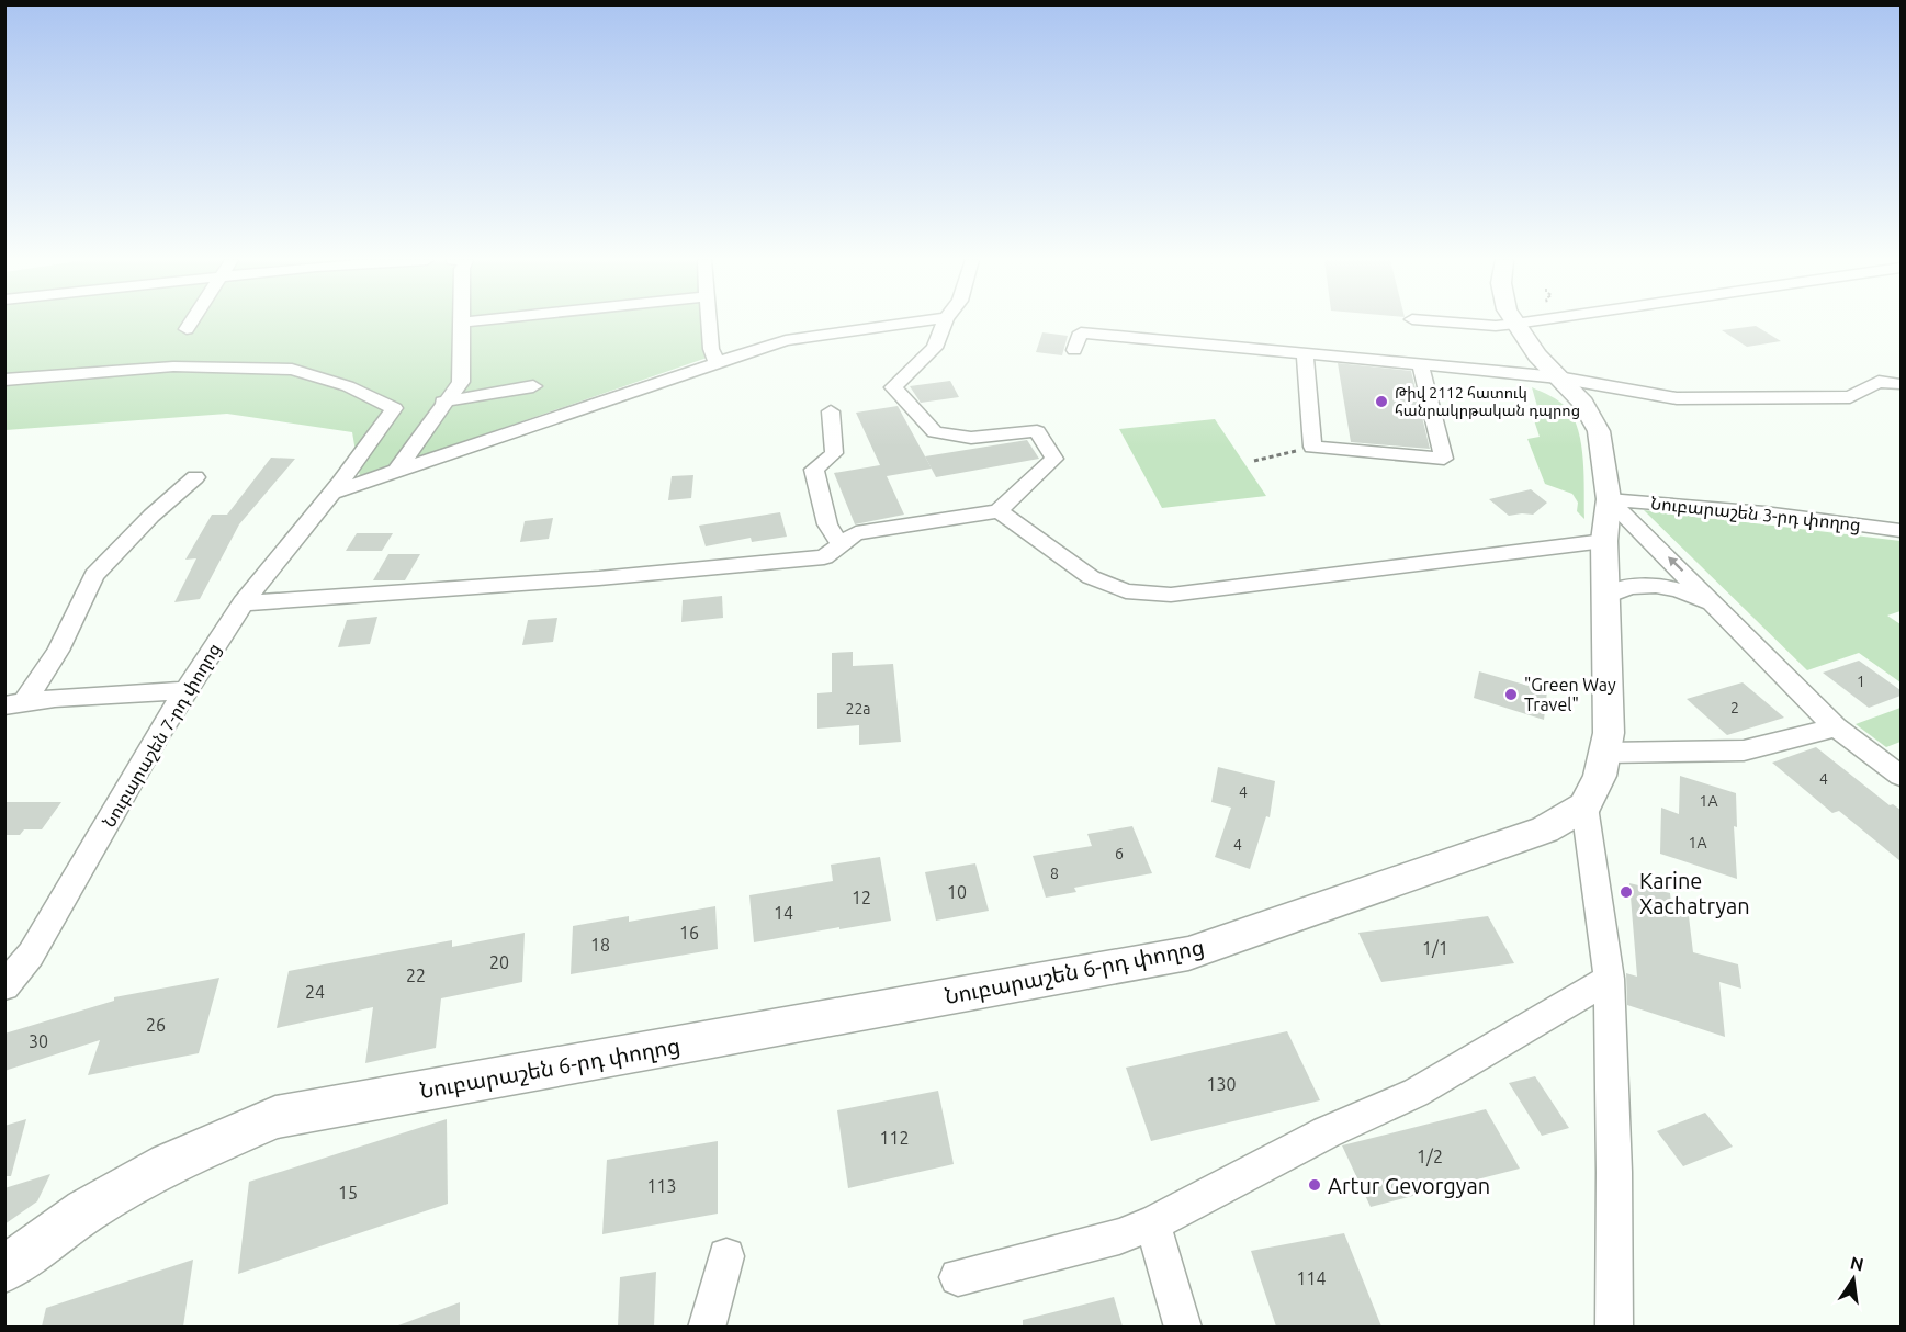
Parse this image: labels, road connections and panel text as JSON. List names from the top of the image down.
{
  "streets": {
    "main road": ["Նուբարաշեն 6-րդ փողոց"],
    "street": ["Նուբարաշեն 3-րդ փողոց", "Նուբարաշեն 7-րդ փողոց"]
  },
  "places": [
    "Թիվ 2112 հատուկ հանրակրթական դպրոց",
    "\"Green Way Travel\"",
    "Karine Xachatryan",
    "Artur Gevorgyan"
  ],
  "house_numbers": [
    "1",
    "2",
    "22a",
    "4",
    "4",
    "1A",
    "1A",
    "4",
    "6",
    "8",
    "10",
    "12",
    "14",
    "16",
    "18",
    "1/1",
    "20",
    "22",
    "24",
    "26",
    "30",
    "130",
    "112",
    "1/2",
    "113",
    "15",
    "114"
  ],
  "north": "top"
}
